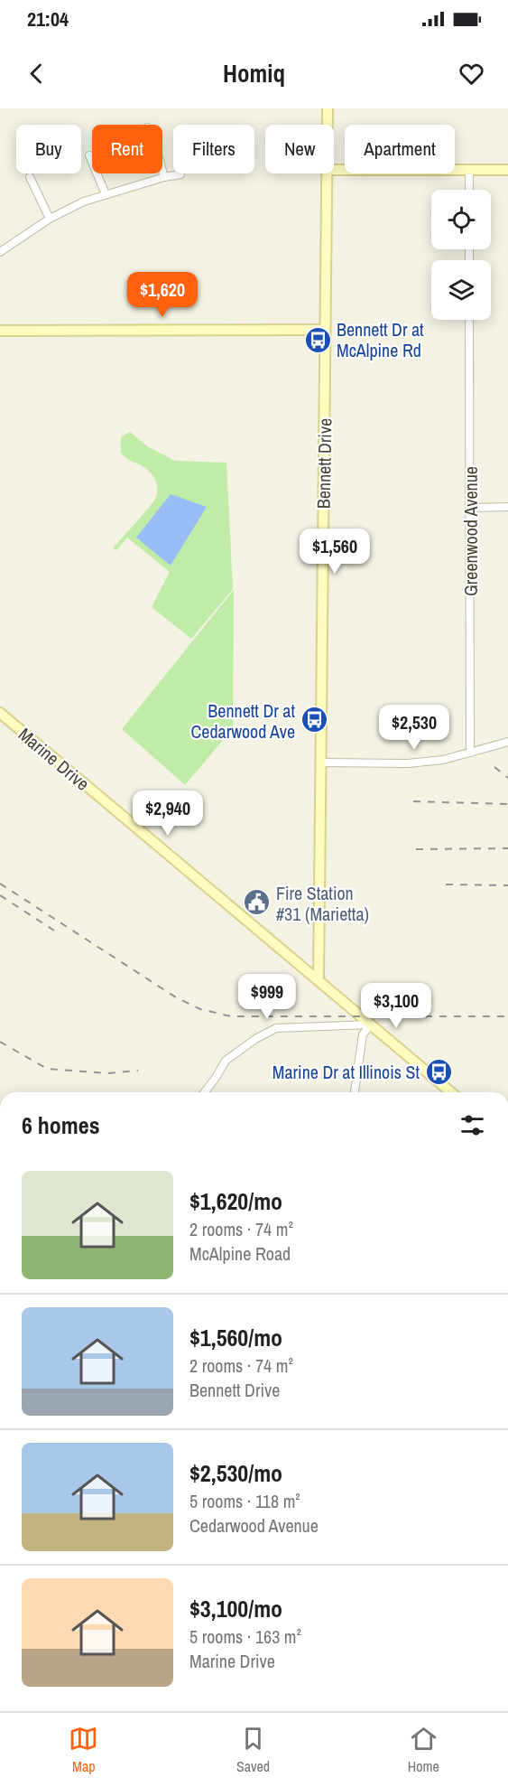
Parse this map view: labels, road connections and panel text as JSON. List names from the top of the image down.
{
  "streets": {
    "main road": ["Bennett Drive", "Marine Drive"],
    "street": ["Greenwood Avenue"]
  },
  "crossings": [
    ["Bennett Drive", "Marine Drive"]
  ],
  "places": {
    "bus stop": ["Bennett Dr at McAlpine Rd", "Bennett Dr at Cedarwood Ave", "Marine Dr at Illinois St"],
    "public building": ["Fire Station #31 (Marietta)"]
  },
  "page": {
    "status": "21:04",
    "header": "Homiq",
    "chip": [
      "Buy",
      "Rent",
      "Filters",
      "New",
      "Apartment"
    ],
    "price": [
      "$1,620",
      "$1,560",
      "$2,530",
      "$2,940",
      "$999",
      "$3,100"
    ],
    "heading": "6 homes",
    "list": [
      {
        "name": "$1,620/mo",
        "note": "2 rooms · 74 m² · McAlpine Road"
      },
      {
        "name": "$1,560/mo",
        "note": "2 rooms · 74 m² · Bennett Drive"
      },
      {
        "name": "$2,530/mo",
        "note": "5 rooms · 118 m² · Cedarwood Avenue"
      },
      {
        "name": "$3,100/mo",
        "note": "5 rooms · 163 m² · Marine Drive"
      }
    ],
    "tabs": ["Map", "Saved", "Home"]
  }
}
